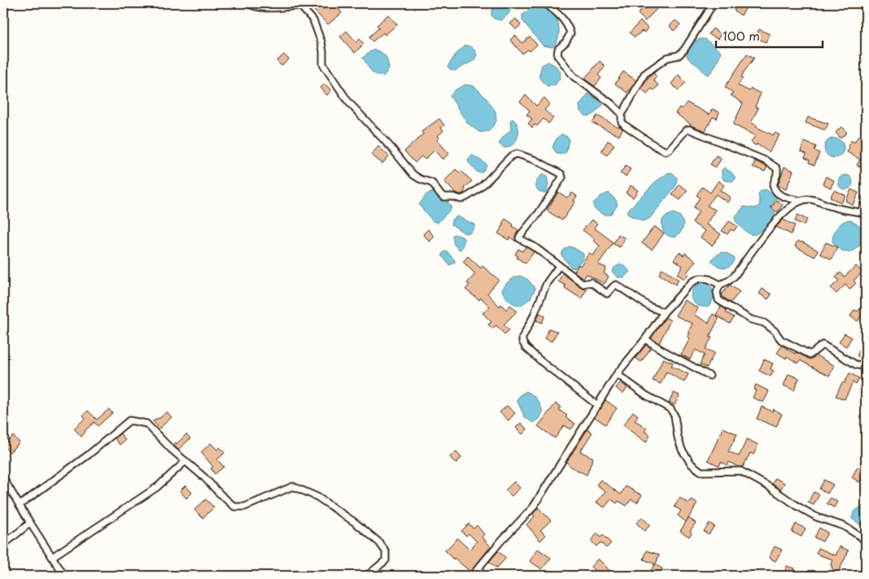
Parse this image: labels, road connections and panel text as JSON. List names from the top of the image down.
{
  "scale_bar": "100 m"
}
